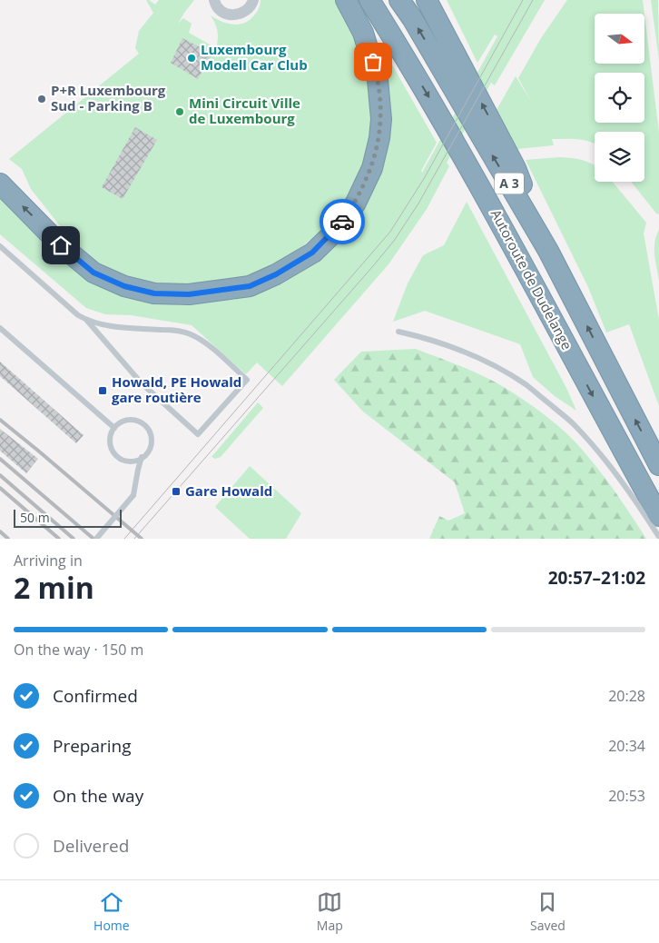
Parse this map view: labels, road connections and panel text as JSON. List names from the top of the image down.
{
  "streets": {
    "highway": ["A 3", "Autoroute de Dudelange"]
  },
  "crossings": [
    ["A 3", "Autoroute de Dudelange"]
  ],
  "places": {
    "other": ["Luxembourg Modell Car Club", "P+R Luxembourg Sud - Parking B", "Mini Circuit Ville de Luxembourg"],
    "transit": ["Howald, PE Howald gare routière", "Gare Howald"]
  },
  "scale_bar": "50 m",
  "north": "right",
  "page": {
    "scale": "50 m",
    "heading": ["2 min", "Arriving in", "20:57–21:02"],
    "bar": "On the way · 150 m",
    "list": [
      ["Confirmed", "20:28"],
      ["Preparing", "20:34"],
      ["On the way", "20:53"],
      "Delivered"
    ],
    "tabs": ["Home", "Map", "Saved"]
  }
}
